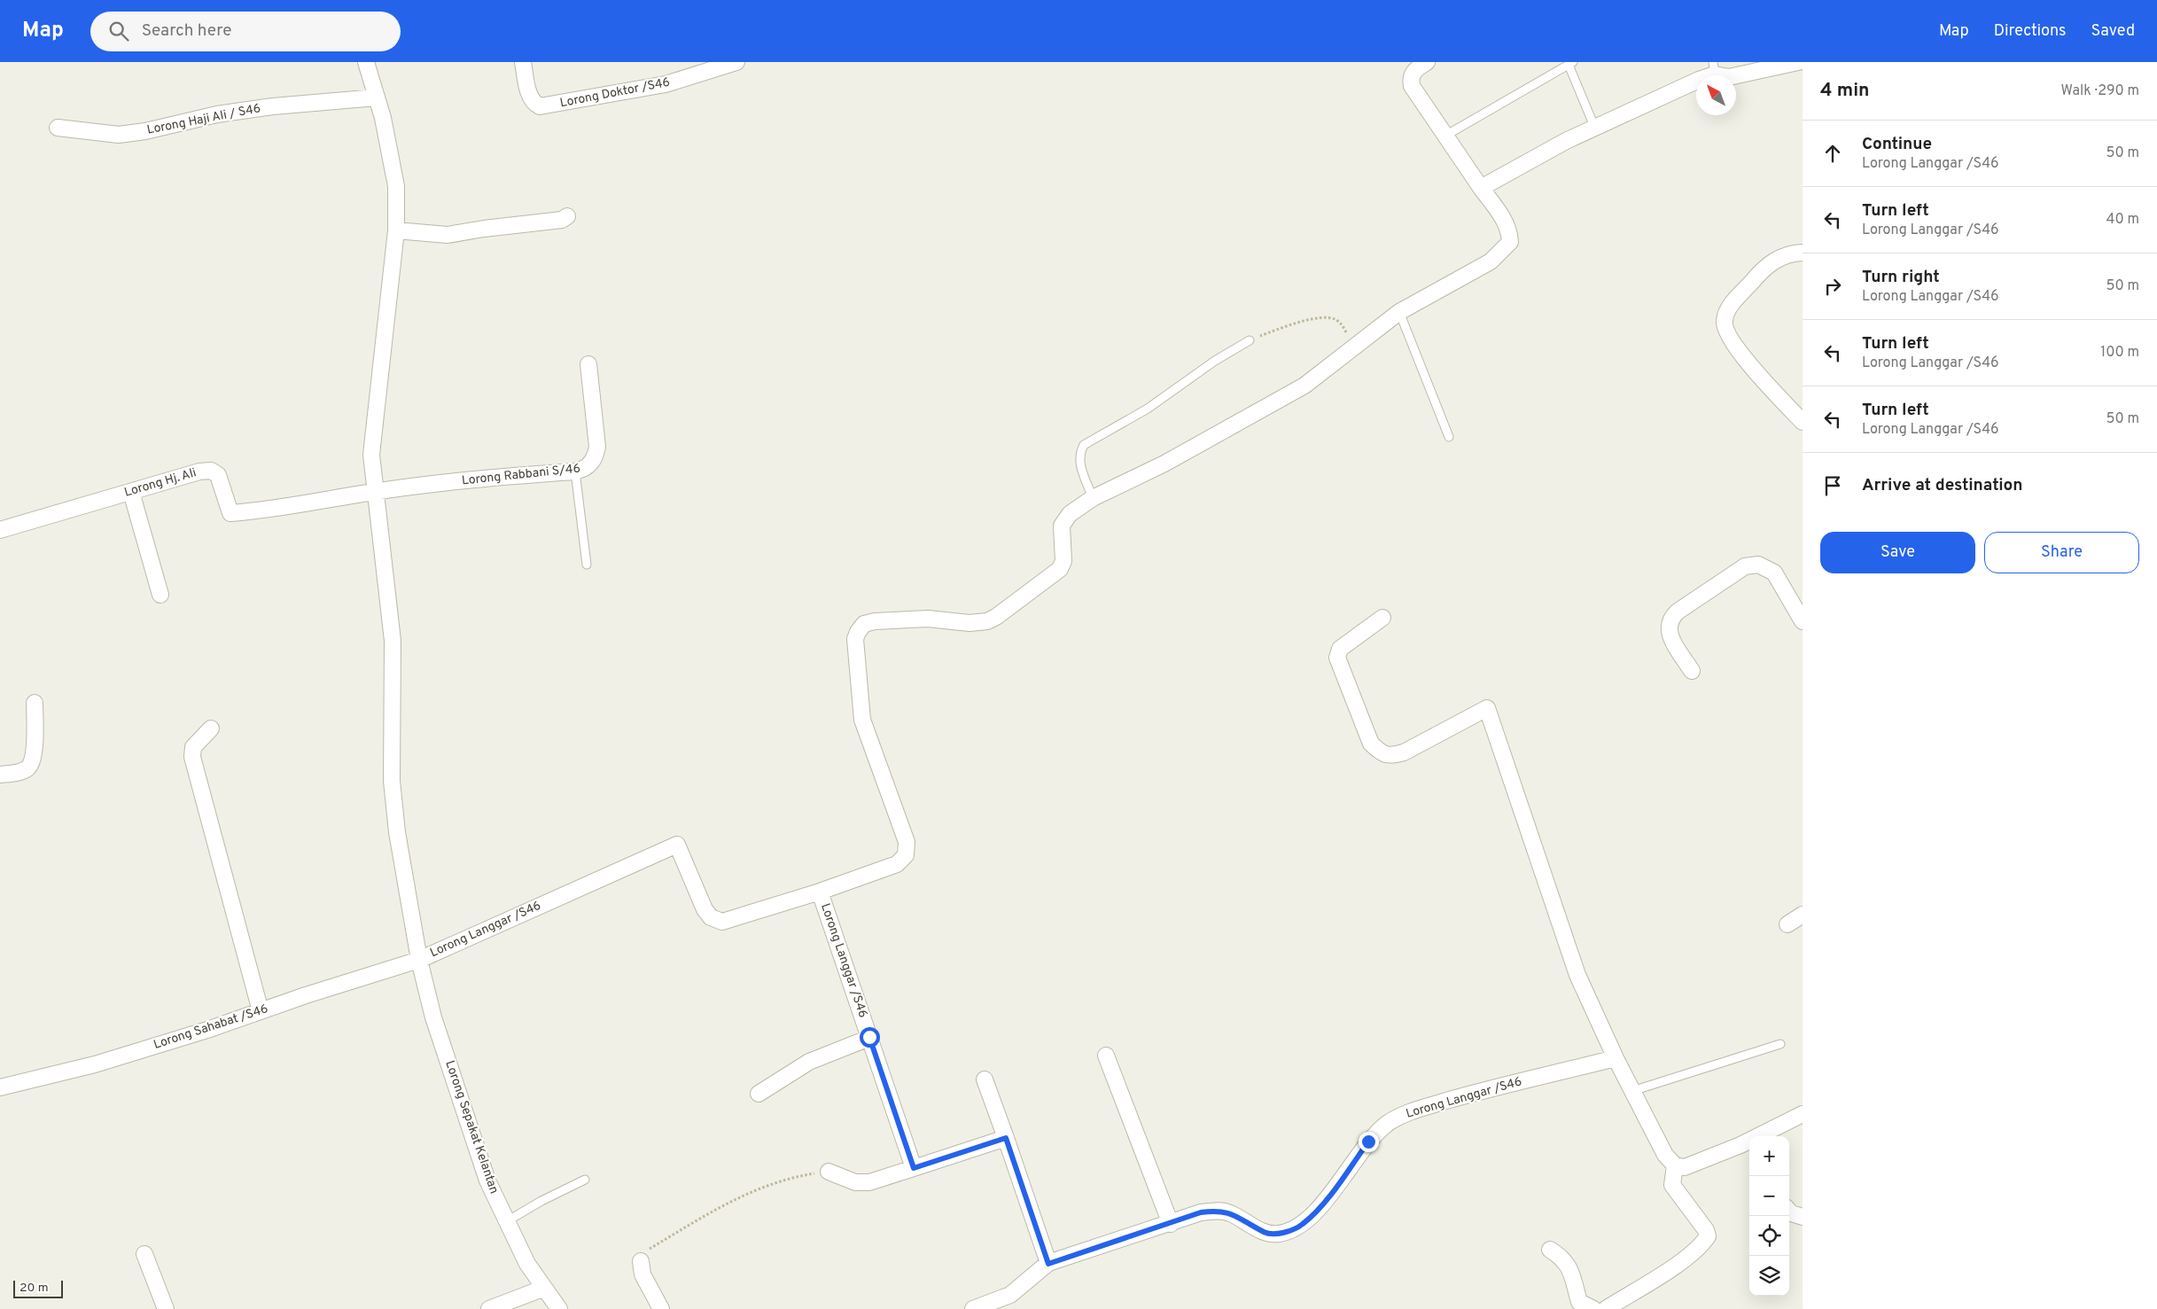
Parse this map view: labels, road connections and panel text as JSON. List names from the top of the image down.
{
  "streets": {
    "street": [
      "Lorong Doktor /S46",
      "Lorong Haji Ali / S46",
      "Lorong Rabbani S/46",
      "Lorong Hj. Ali",
      "Lorong Langgar /S46",
      "Lorong Sahabat /S46",
      "Lorong Sepakat Kelantan"
    ]
  },
  "crossings": [
    ["Lorong Haji Ali / S46", "Lorong Sepakat Kelantan"],
    ["Lorong Rabbani S/46", "Lorong Hj. Ali"],
    ["Lorong Rabbani S/46", "Lorong Sepakat Kelantan"],
    ["Lorong Hj. Ali", "Lorong Sepakat Kelantan"],
    ["Lorong Langgar /S46", "Lorong Sahabat /S46"],
    ["Lorong Langgar /S46", "Lorong Sepakat Kelantan"],
    ["Lorong Sahabat /S46", "Lorong Sepakat Kelantan"]
  ],
  "scale_bar": "20 m",
  "north": "top left",
  "page": {
    "header": "Map",
    "search": "Search here",
    "nav": ["Map", "Directions", "Saved"],
    "heading": ["4 min", "Walk · 290 m"],
    "list": [
      ["Continue", "Lorong Langgar /S46", "50 m"],
      ["Turn left", "Lorong Langgar /S46", "40 m"],
      ["Turn right", "Lorong Langgar /S46", "50 m"],
      ["Turn left", "Lorong Langgar /S46", "100 m"],
      ["Turn left", "Lorong Langgar /S46", "50 m"],
      "Arrive at destination"
    ],
    "buttons": ["Save", "Share"],
    "map_buttons": ["+", "−"],
    "scale": "20 m"
  }
}
